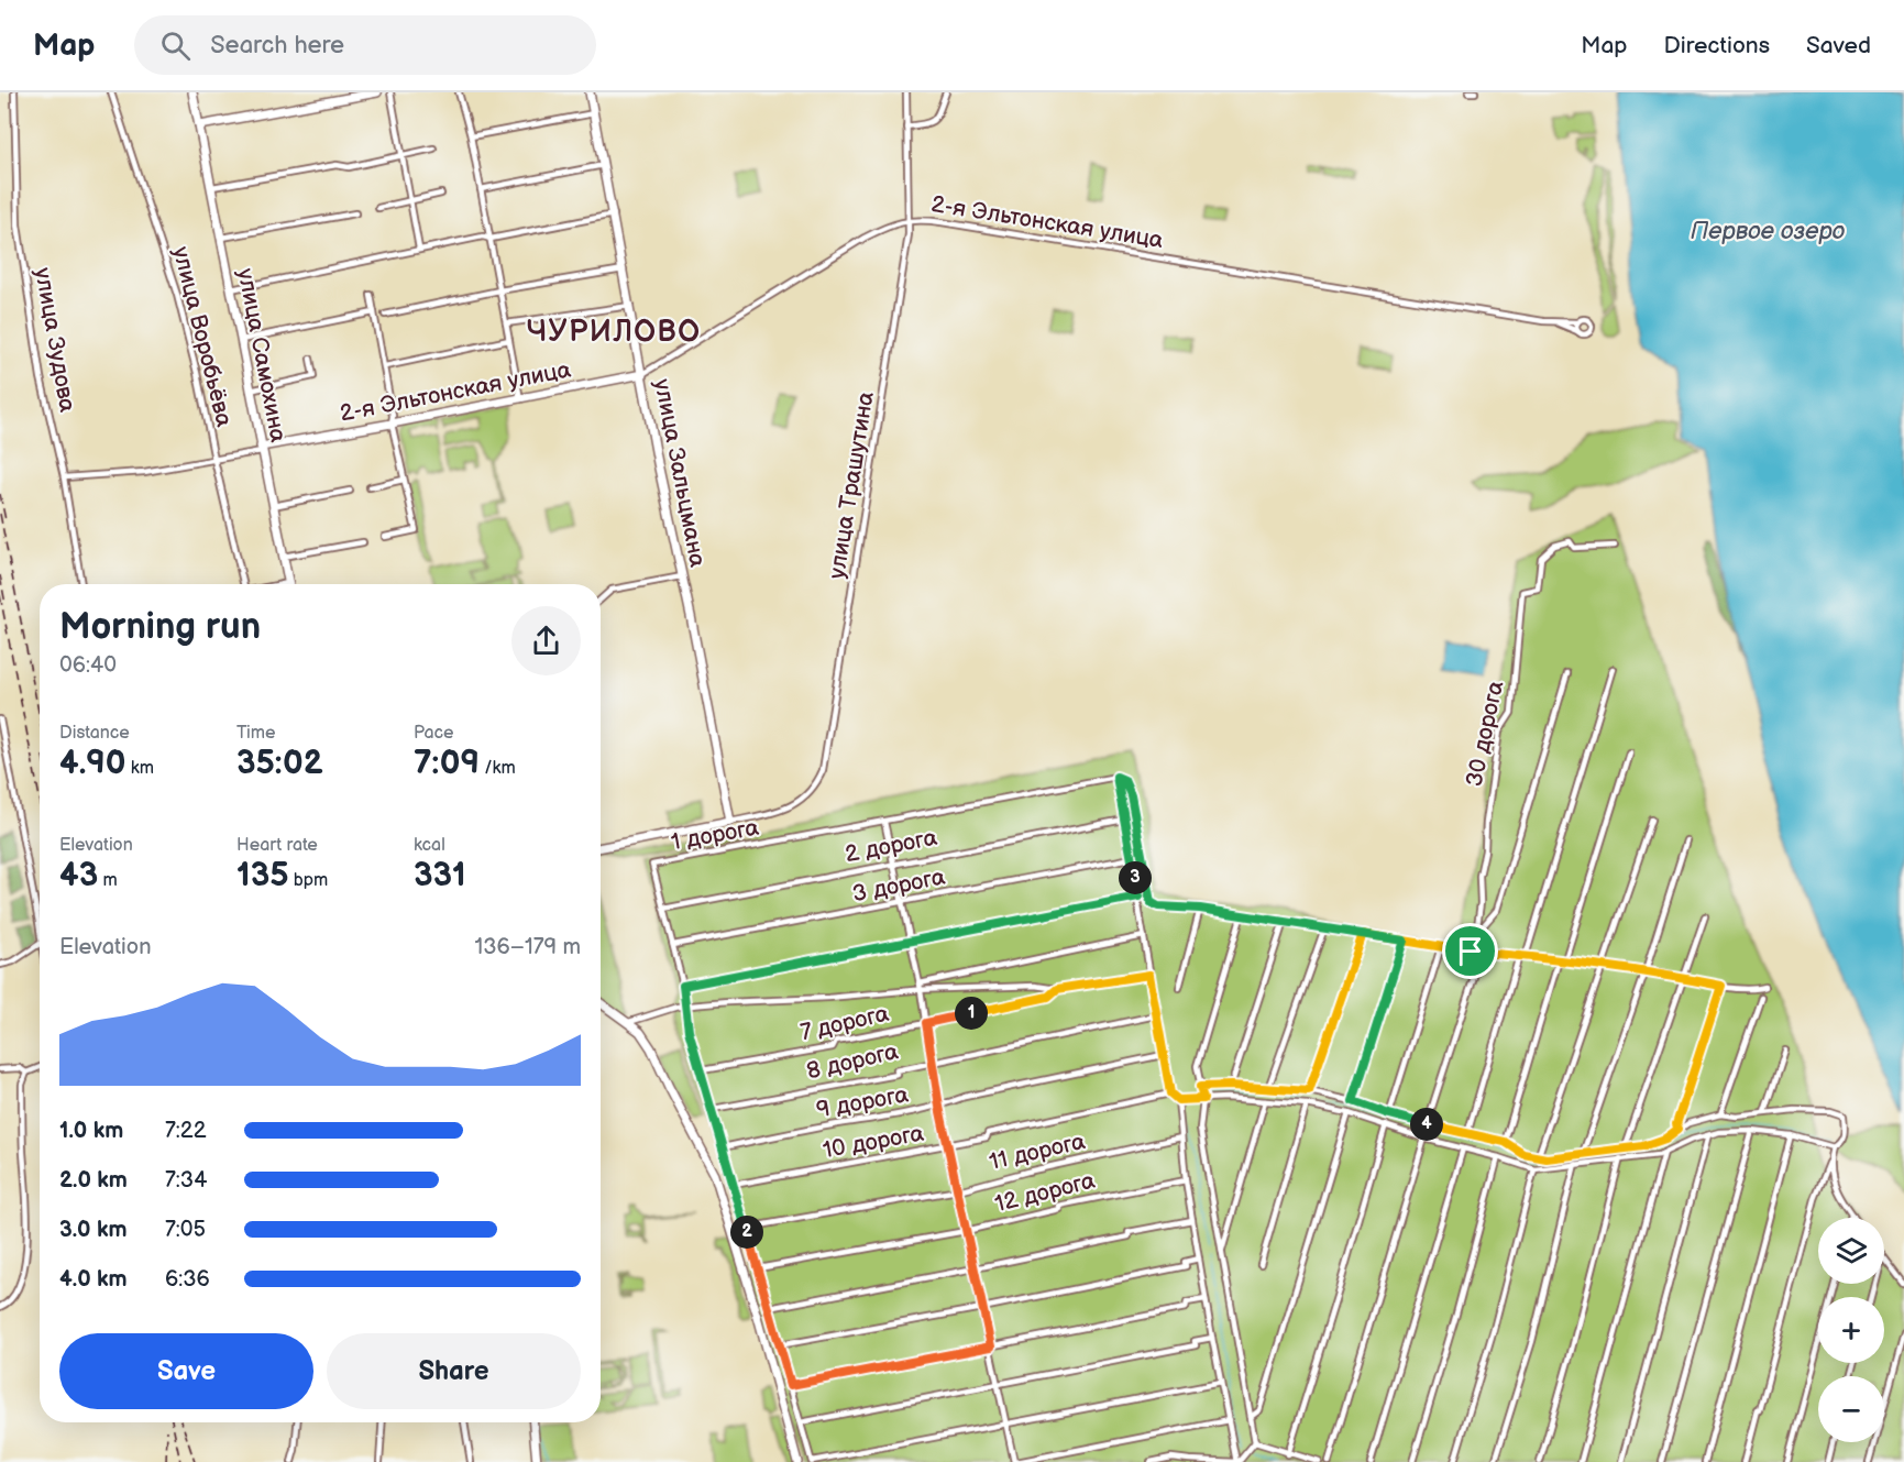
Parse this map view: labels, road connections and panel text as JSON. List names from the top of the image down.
{
  "streets": {
    "street": [
      "2-я Эльтонская улица",
      "улица Воробьёва",
      "улица Зудова",
      "улица Самохина",
      "улица Зальцмана",
      "улица Трашутина",
      "30 дорога",
      "1 дорога",
      "2 дорога",
      "3 дорога",
      "7 дорога",
      "8 дорога",
      "9 дорога",
      "10 дорога",
      "11 дорога",
      "12 дорога"
    ]
  },
  "crossings": [
    ["2-я Эльтонская улица", "улица Самохина"],
    ["2-я Эльтонская улица", "улица Зальцмана"],
    ["2-я Эльтонская улица", "улица Трашутина"],
    ["улица Зальцмана", "улица Трашутина"],
    ["1 дорога", "2 дорога"],
    ["1 дорога", "3 дорога"],
    ["1 дорога", "7 дорога"],
    ["1 дорога", "8 дорога"],
    ["1 дорога", "9 дорога"],
    ["1 дорога", "10 дорога"],
    ["1 дорога", "11 дорога"],
    ["1 дорога", "12 дорога"]
  ],
  "districts": ["ЧУРИЛОВО"],
  "water": ["Первое озеро"],
  "page": {
    "header": "Map",
    "search": "Search here",
    "nav": ["Map", "Directions", "Saved"],
    "heading": ["Morning run", "06:40"],
    "stats": [
      ["Distance", "4.90 km"],
      ["Time", "35:02"],
      ["Pace", "7:09 /km"],
      ["Elevation", "43 m"],
      ["Heart rate", "135 bpm"],
      ["kcal", "331"]
    ],
    "pins": [
      "3",
      "1",
      "4",
      "2"
    ],
    "chart": ["Elevation", "136–179 m"],
    "list": [
      {
        "name": "1.0 km",
        "note": "7:22"
      },
      {
        "name": "2.0 km",
        "note": "7:34"
      },
      {
        "name": "3.0 km",
        "note": "7:05"
      },
      {
        "name": "4.0 km",
        "note": "6:36"
      }
    ],
    "map_buttons": ["+", "−"],
    "buttons": ["Save", "Share"]
  }
}
